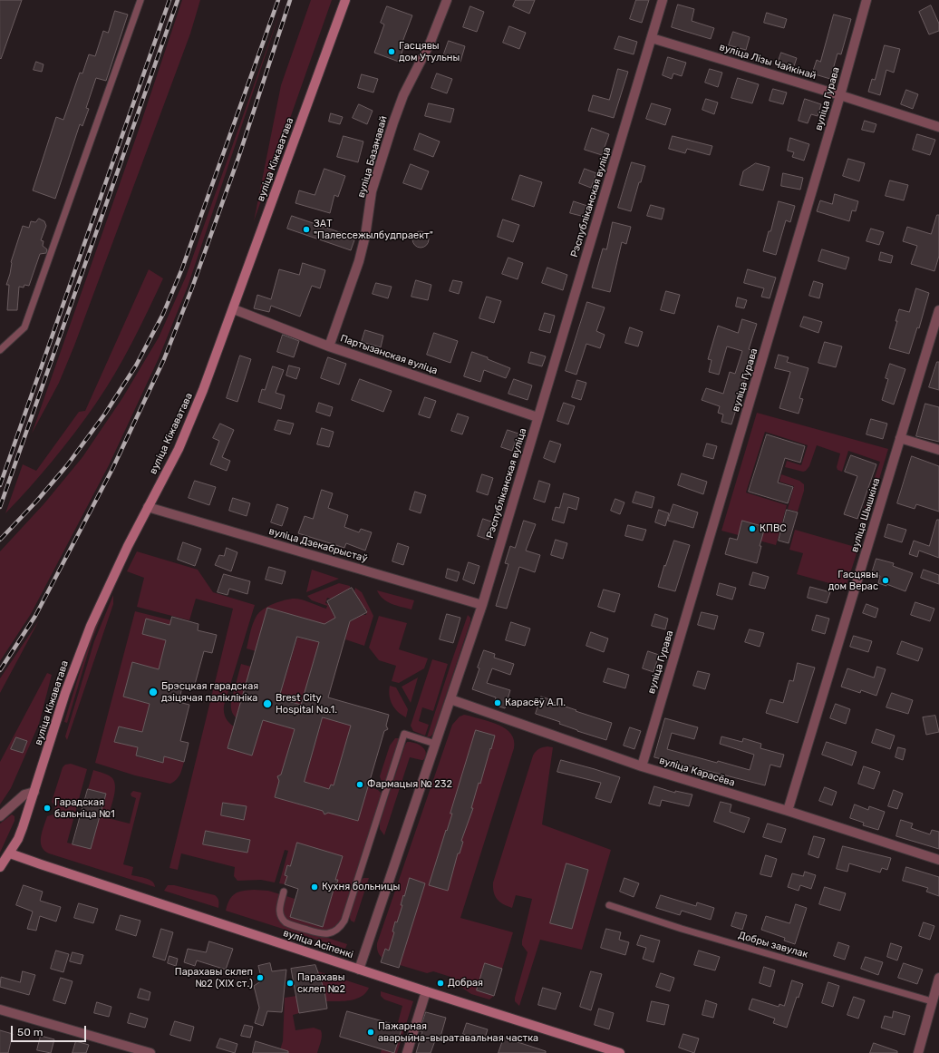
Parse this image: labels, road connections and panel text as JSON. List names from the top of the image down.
{
  "streets": {
    "main road": ["вуліца Кіжаватава", "вуліца Асіпенкі"],
    "street": [
      "вуліца Лізы Чайкінай",
      "вуліца Гурава",
      "вуліца Базанавай",
      "Рэспубліканская вуліца",
      "Партызанская вуліца",
      "вуліца Шышкіна",
      "вуліца Дзекабрыстаў",
      "вуліца Карасёва"
    ],
    "lane": ["Добры завулак"]
  },
  "crossings": [
    ["вуліца Лізы Чайкінай", "вуліца Гурава"],
    ["вуліца Лізы Чайкінай", "Рэспубліканская вуліца"],
    ["вуліца Гурава", "вуліца Карасёва"],
    ["вуліца Базанавай", "Партызанская вуліца"],
    ["вуліца Кіжаватава", "Партызанская вуліца"],
    ["вуліца Кіжаватава", "вуліца Дзекабрыстаў"],
    ["вуліца Кіжаватава", "вуліца Асіпенкі"],
    ["Рэспубліканская вуліца", "Партызанская вуліца"],
    ["Рэспубліканская вуліца", "вуліца Дзекабрыстаў"],
    ["Рэспубліканская вуліца", "вуліца Карасёва"],
    ["Рэспубліканская вуліца", "вуліца Асіпенкі"],
    ["вуліца Шышкіна", "вуліца Карасёва"]
  ],
  "places": [
    "Гасцявы дом Утульны",
    "ЗАТ \"Палессежылбудпраект\"",
    "КПВС",
    "Гасцявы дом Верас",
    "Брэсцкая гарадская дзіцячая паліклініка",
    "Карасёў А.П.",
    "Brest City Hospital No.1.",
    "Фармацыя № 232",
    "Гарадская бальніца №1",
    "Кухня больницы",
    "Парахавы склеп №2 (XIX ст.)",
    "Парахавы склеп №2",
    "Добрая",
    "Пажарная аварыйна-выратавальная частка"
  ],
  "scale_bar": "50 m"
}
